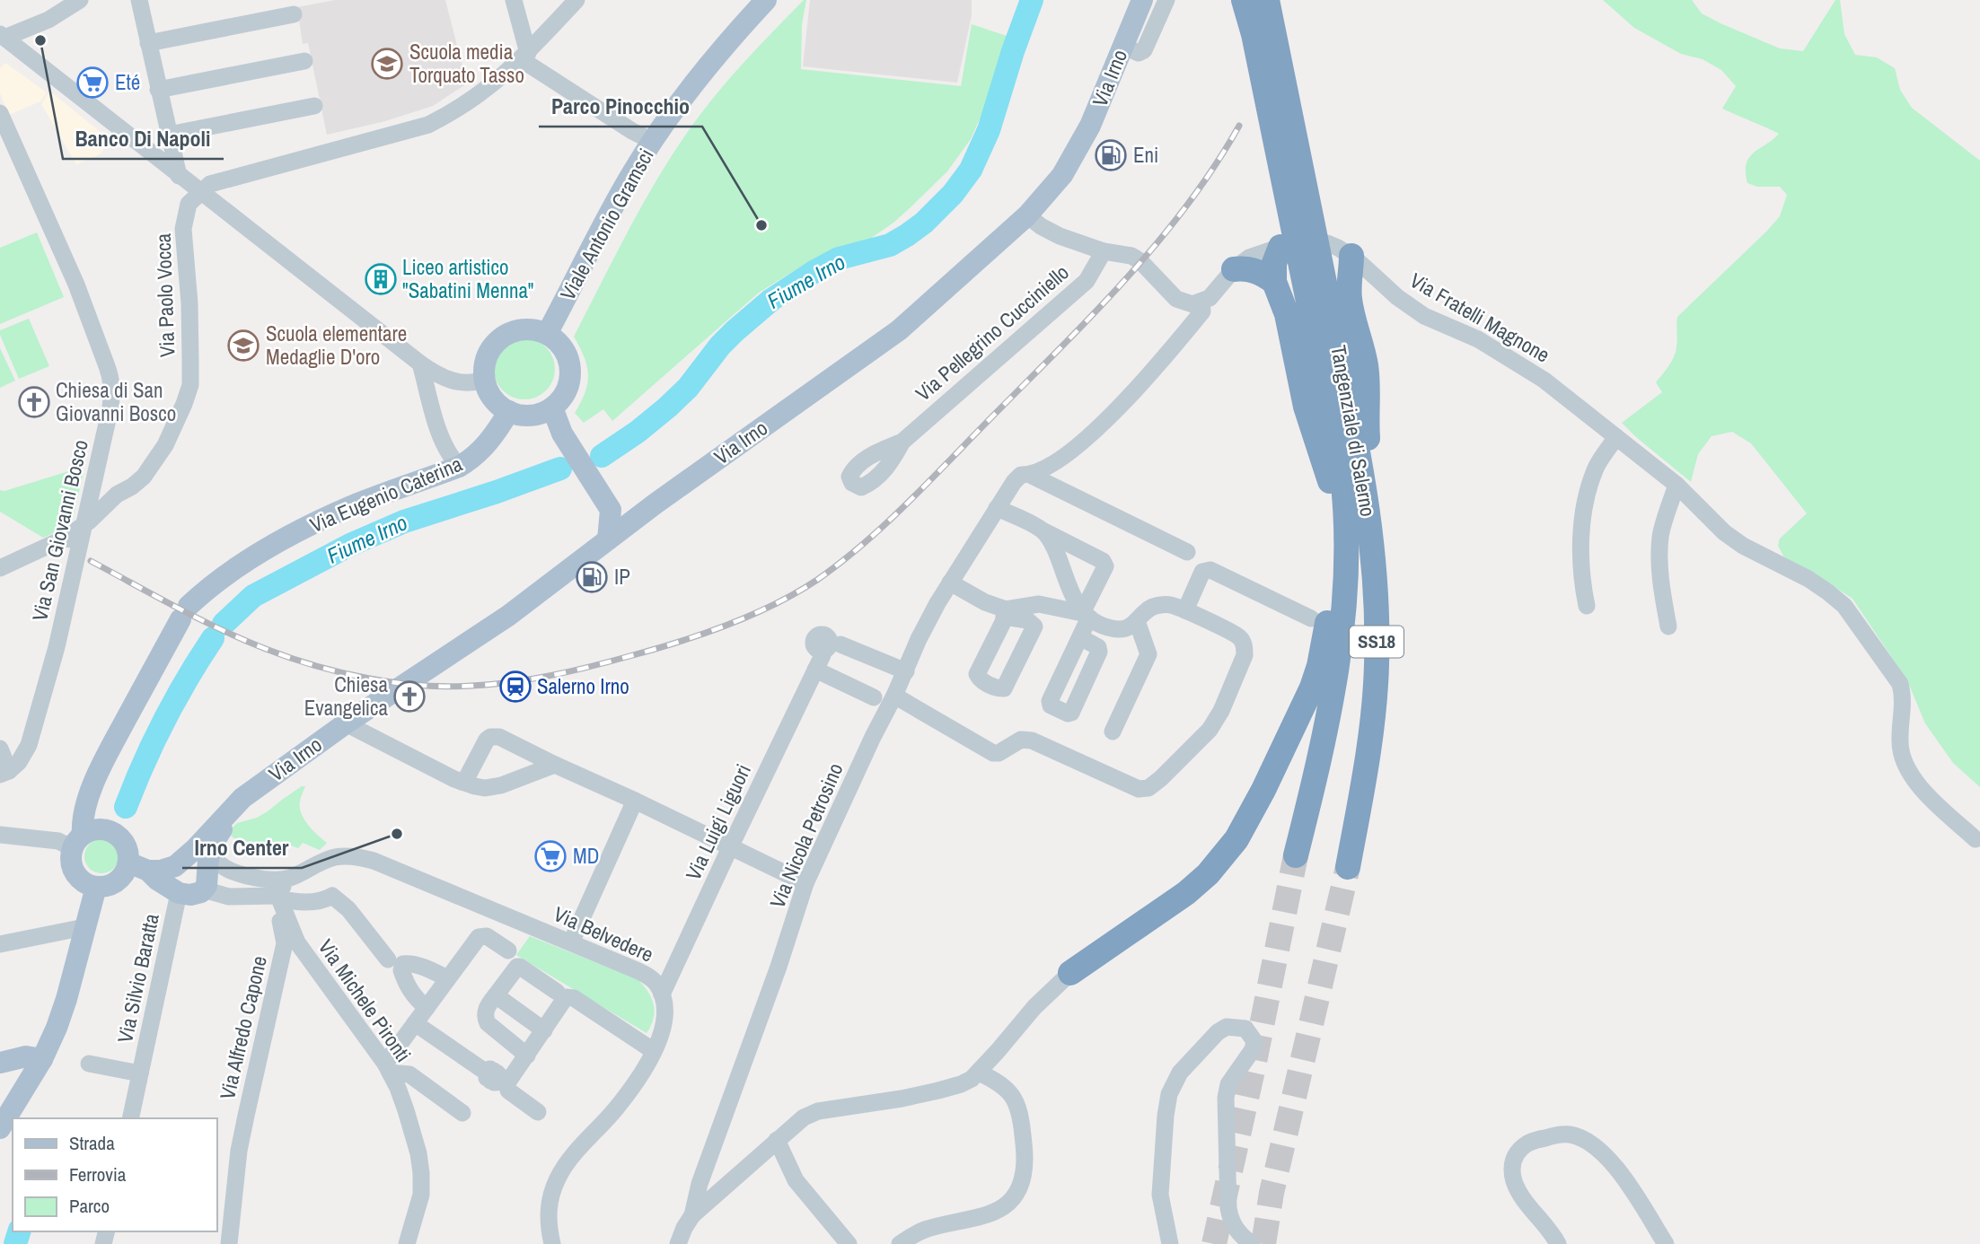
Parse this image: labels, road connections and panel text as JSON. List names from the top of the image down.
{
  "streets": {
    "highway": ["Tangenziale di Salerno", "SS18"],
    "main road": ["Via Irno", "Viale Antonio Gramsci", "Via Eugenio Caterina"],
    "street": [
      "Via Paolo Vocca",
      "Via Fratelli Magnone",
      "Via Pellegrino Cucciniello",
      "Via San Giovanni Bosco",
      "Via Luigi Liguori",
      "Via Nicola Petrosino",
      "Via Belvedere",
      "Via Silvio Baratta",
      "Via Michele Pironti",
      "Via Alfredo Capone"
    ]
  },
  "crossings": [
    ["Via Irno", "Via Belvedere"],
    ["Via Irno", "Via Silvio Baratta"],
    ["Viale Antonio Gramsci", "Via Eugenio Caterina"],
    ["Via Paolo Vocca", "Via San Giovanni Bosco"],
    ["Via Fratelli Magnone", "Via Nicola Petrosino"],
    ["Via Luigi Liguori", "Via Belvedere"],
    ["Via Belvedere", "Via Michele Pironti"],
    ["Via Belvedere", "Via Alfredo Capone"],
    ["Via Michele Pironti", "Via Alfredo Capone"]
  ],
  "water": ["Fiume Irno"],
  "places": {
    "other": ["Banco Di Napoli", "Parco Pinocchio", "Irno Center"],
    "school or university": ["Scuola media Torquato Tasso", "Scuola elementare Medaglie D'oro"],
    "supermarket": ["Eté", "MD"],
    "fuel station": ["Eni", "IP"],
    "building": ["Liceo artistico \"Sabatini Menna\""],
    "church": ["Chiesa di San Giovanni Bosco", "Chiesa Evangelica"],
    "station": ["Salerno Irno"]
  },
  "legend": ["Strada", "Ferrovia", "Parco"]
}
